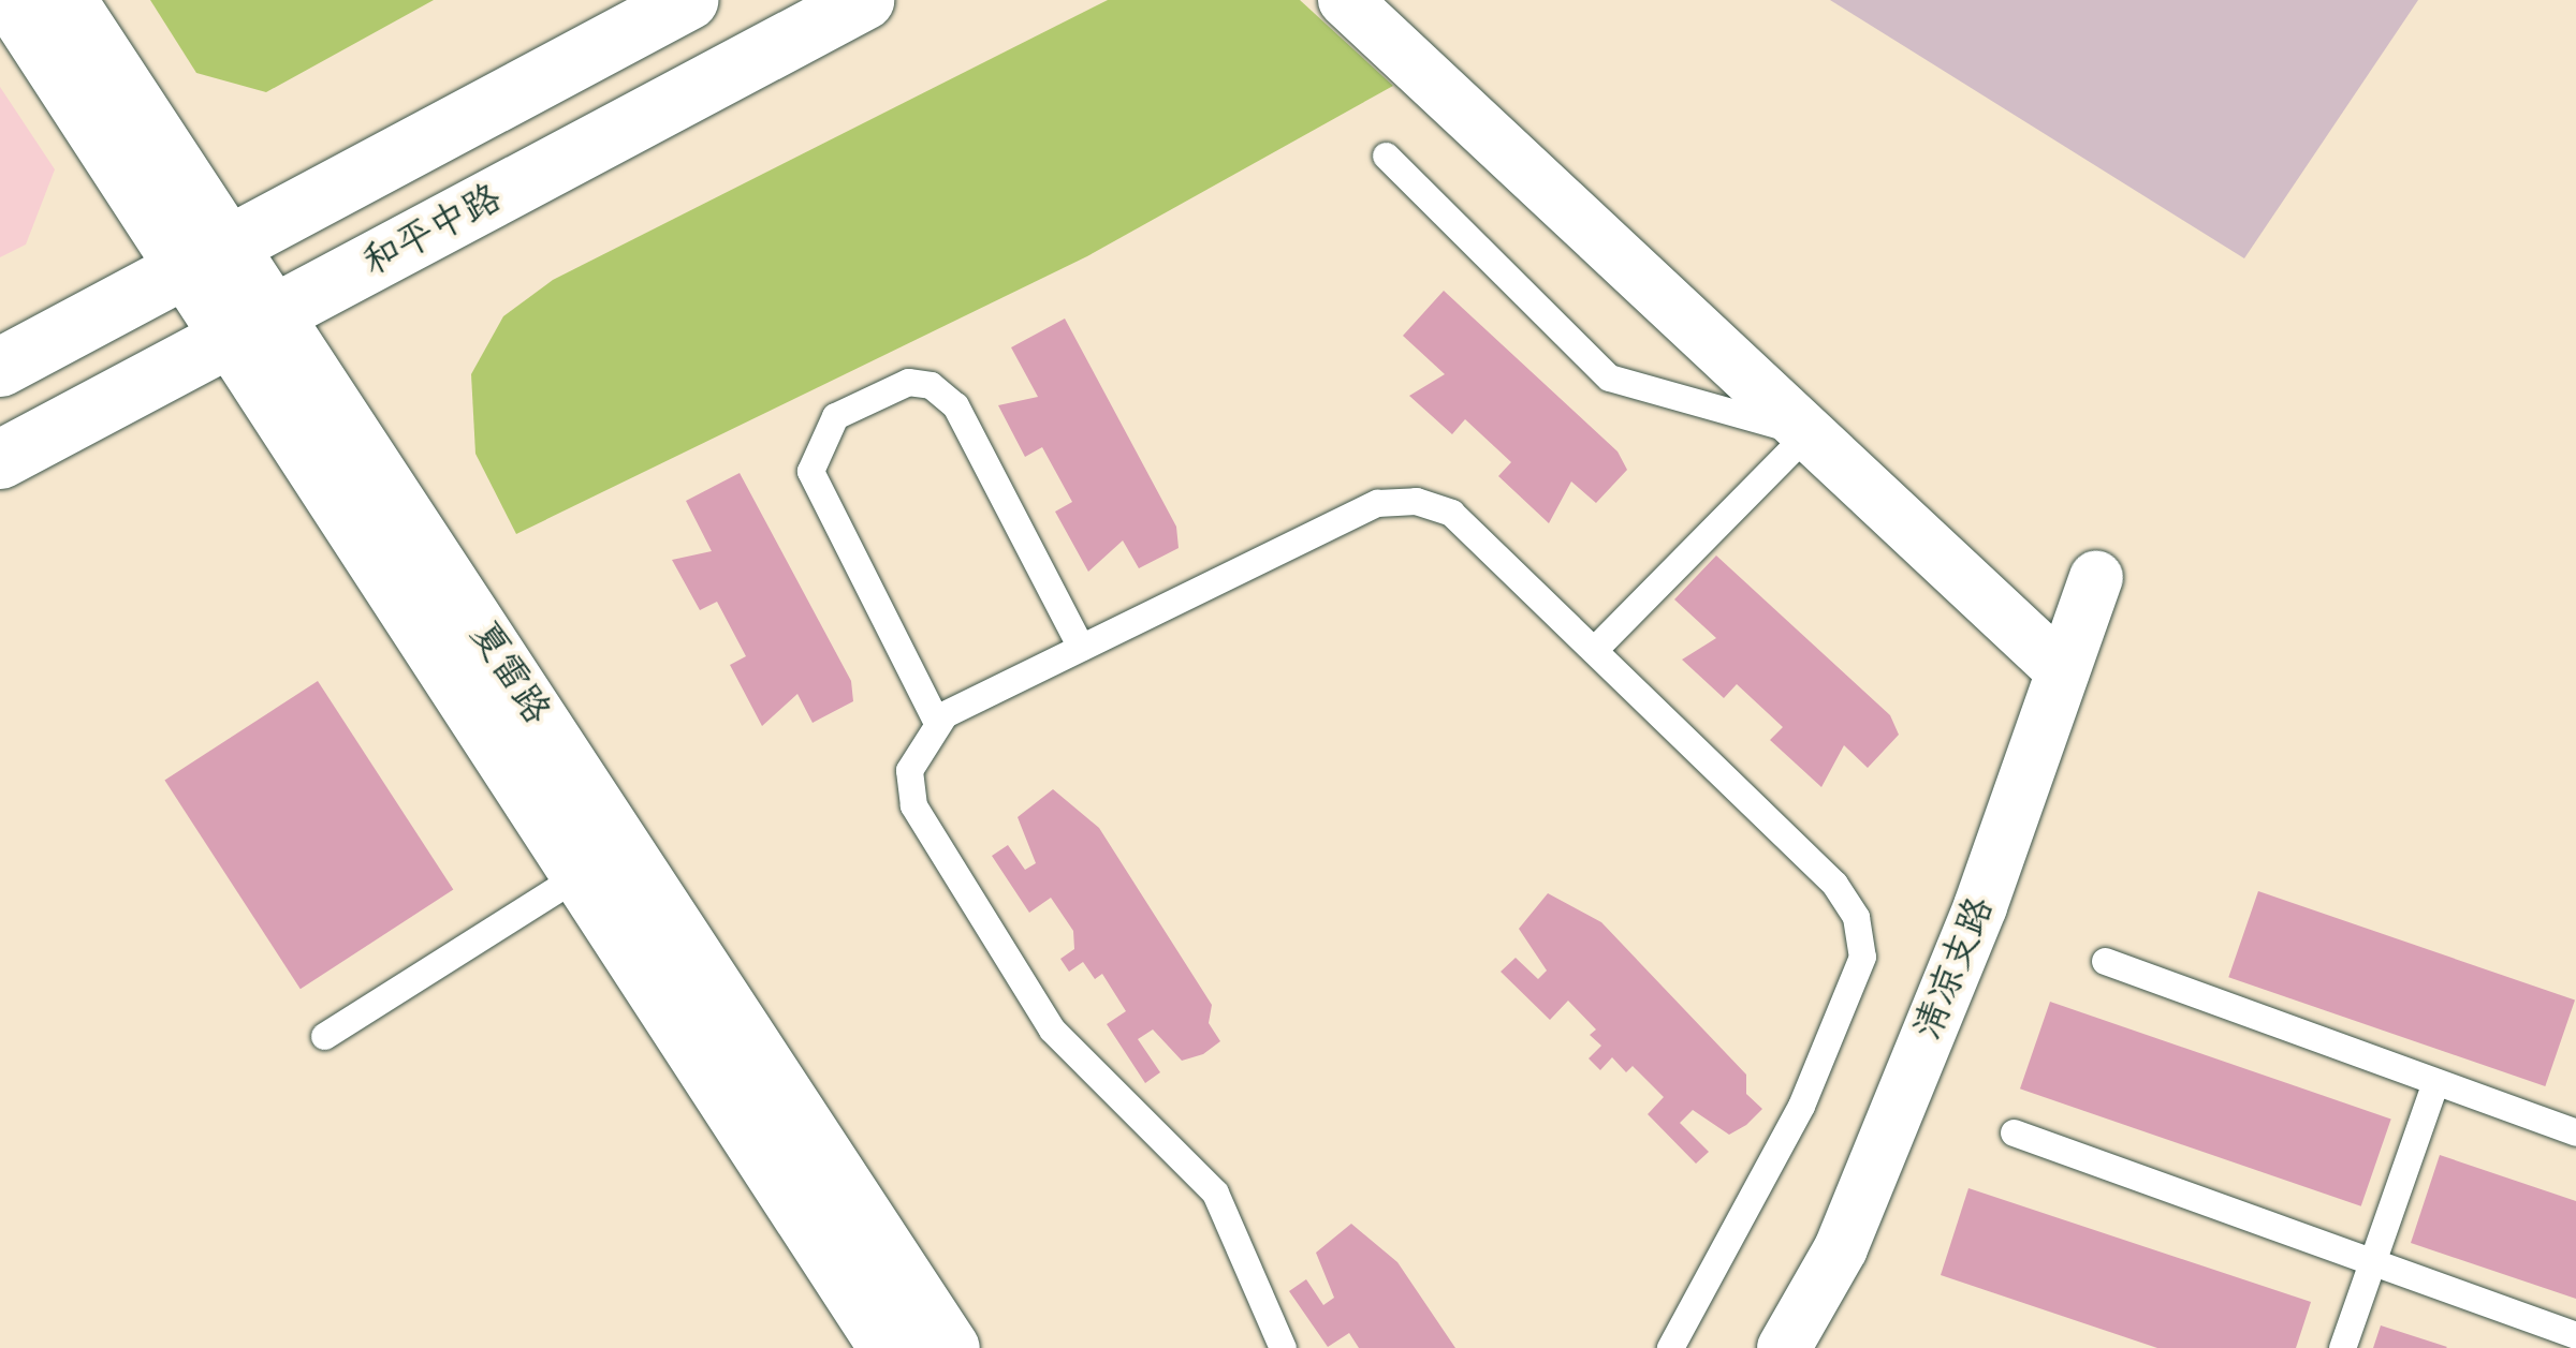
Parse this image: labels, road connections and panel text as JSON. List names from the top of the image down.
{
  "streets": {
    "street": ["和平中路", "夏雷路", "清凉支路"]
  },
  "crossings": [
    ["和平中路", "夏雷路"]
  ]
}
